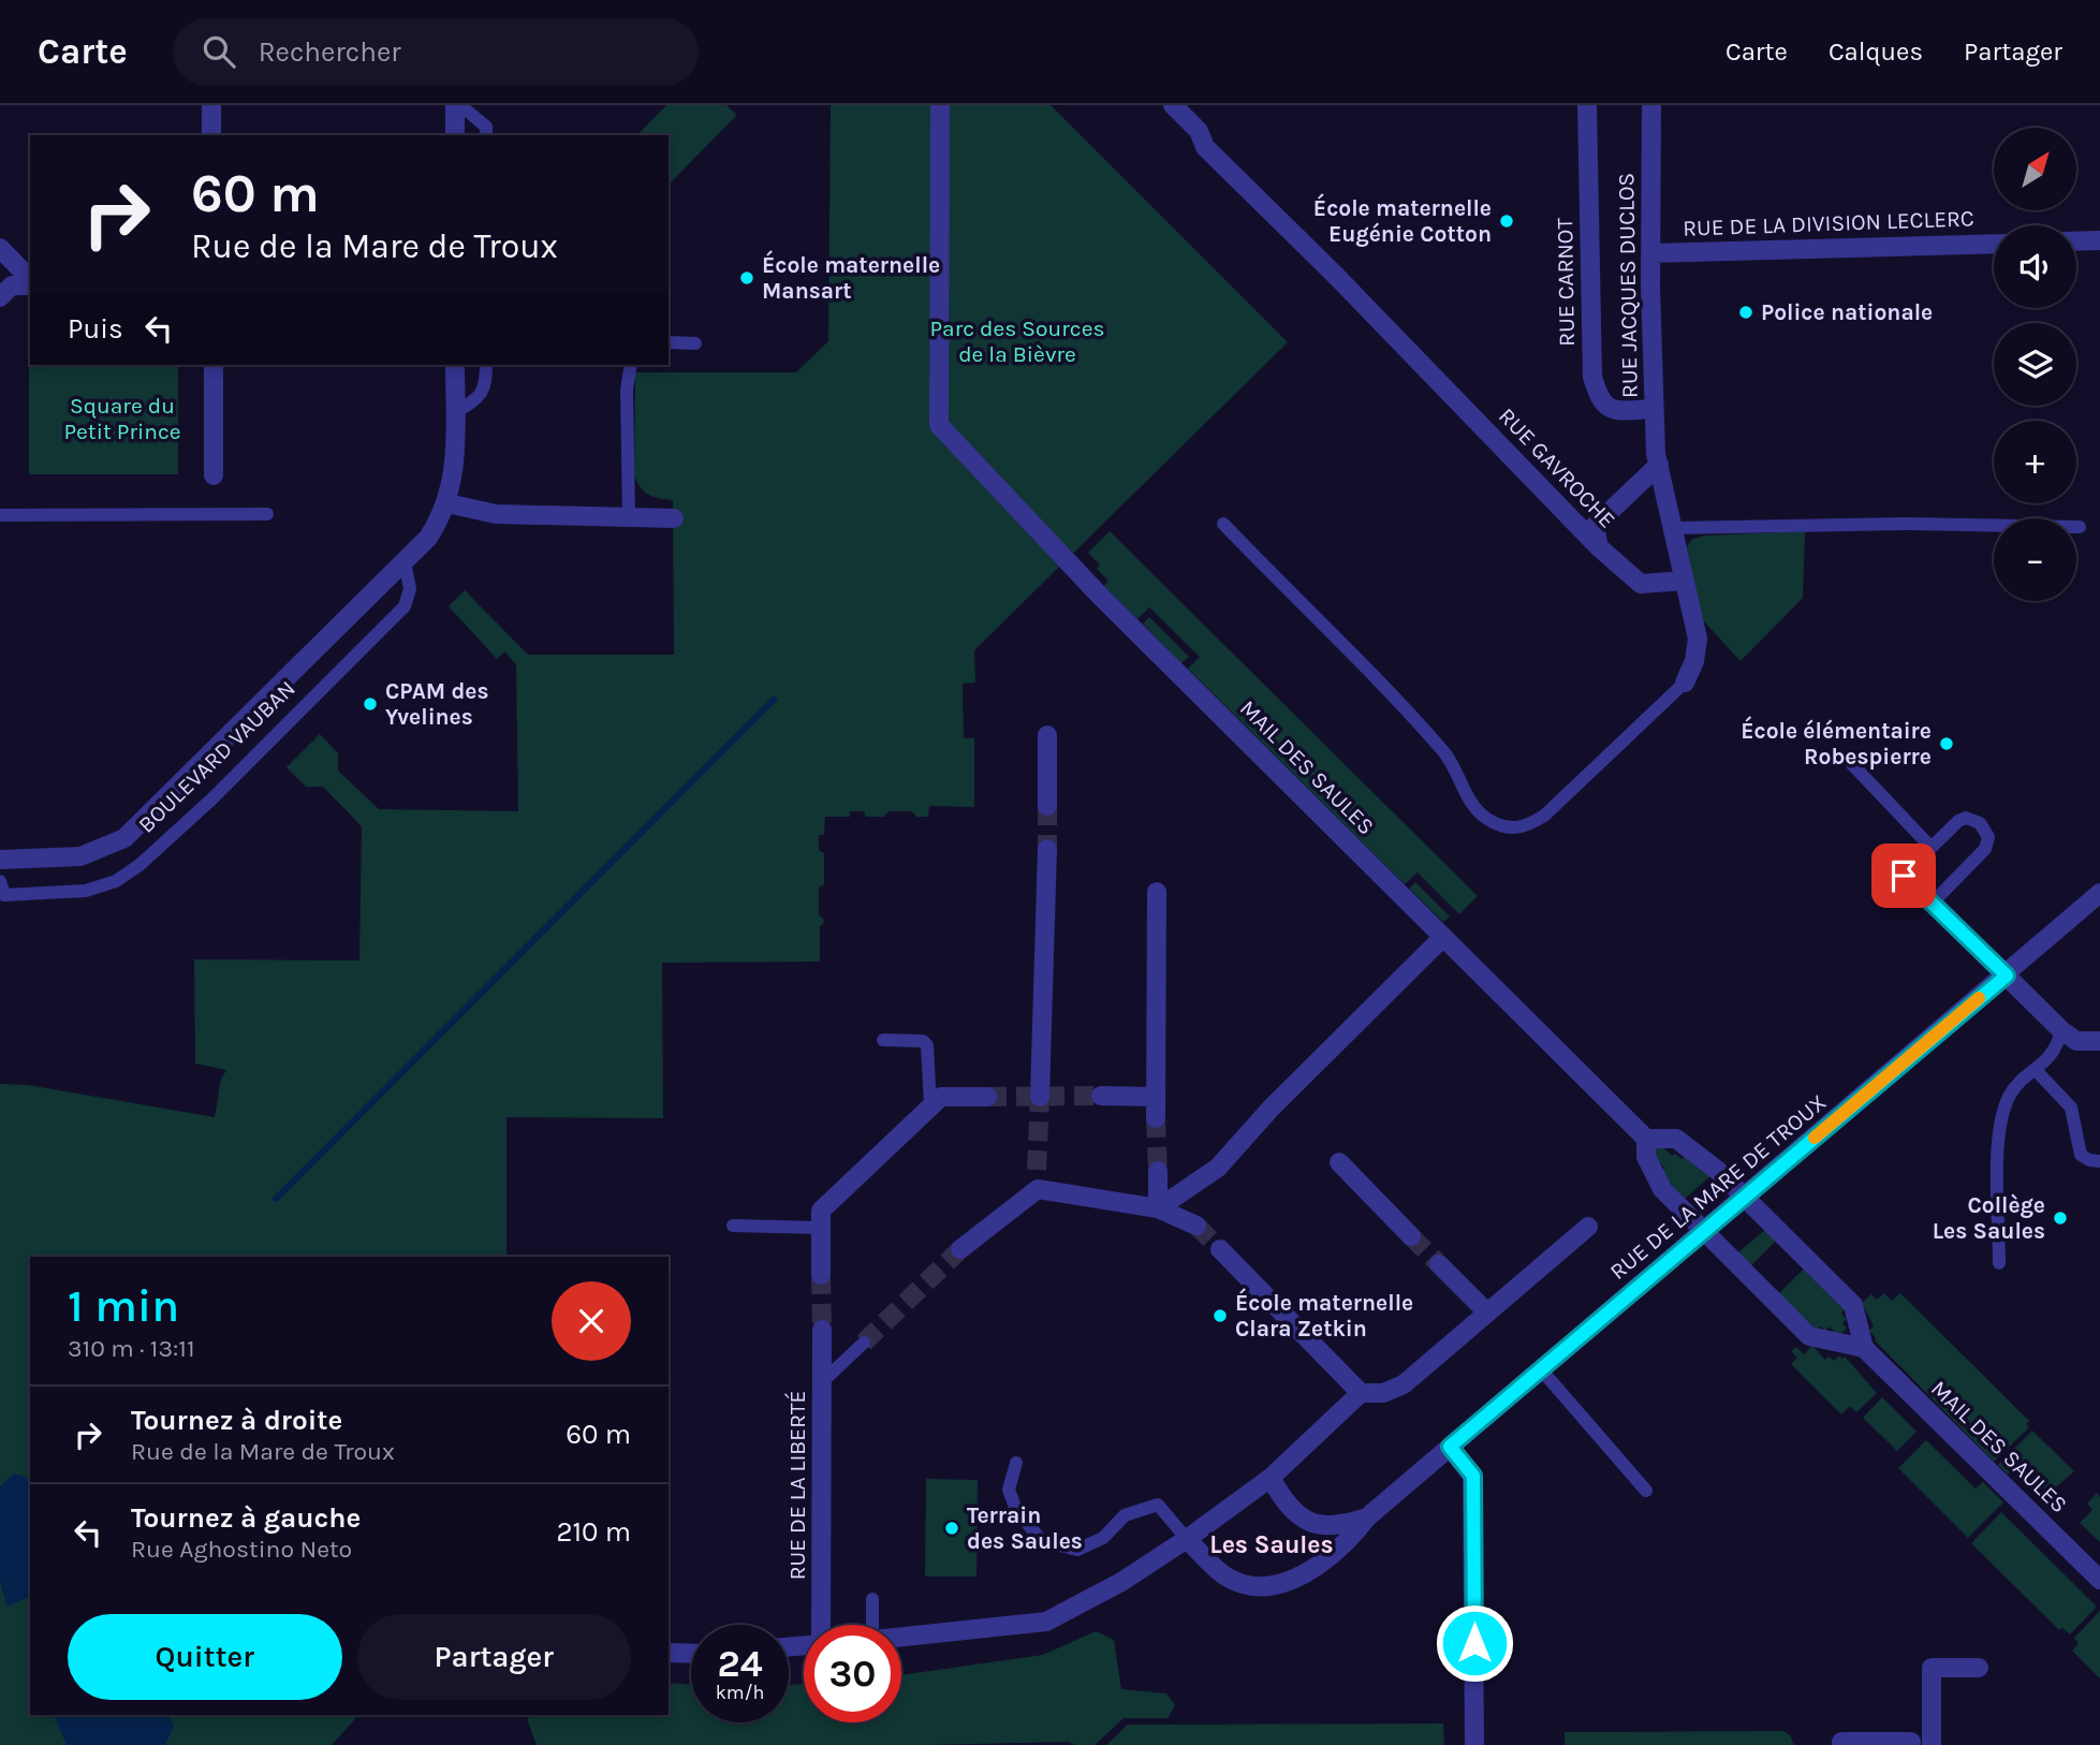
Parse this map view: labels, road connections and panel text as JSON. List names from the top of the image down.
{
  "streets": {
    "street": [
      "RUE DE LA DIVISION LECLERC",
      "RUE CARNOT",
      "RUE JACQUES DUCLOS",
      "RUE GAVROCHE",
      "BOULEVARD VAUBAN",
      "MAIL DES SAULES",
      "RUE DE LA MARE DE TROUX",
      "RUE DE LA LIBERTÉ"
    ]
  },
  "crossings": [
    ["RUE DE LA DIVISION LECLERC", "RUE JACQUES DUCLOS"],
    ["RUE CARNOT", "RUE JACQUES DUCLOS"],
    ["RUE JACQUES DUCLOS", "RUE GAVROCHE"]
  ],
  "districts": ["Les Saules"],
  "parks": ["Parc des Sources de la Bièvre", "Square du Petit Prince"],
  "places": [
    "École maternelle Eugénie Cotton",
    "École maternelle Mansart",
    "Police nationale",
    "CPAM des Yvelines",
    "École élémentaire Robespierre",
    "Collège Les Saules",
    "École maternelle Clara Zetkin",
    "Terrain des Saules"
  ],
  "north": "top right",
  "page": {
    "header": "Carte",
    "search": "Rechercher",
    "nav": ["Carte", "Calques", "Partager"],
    "map_buttons": ["+", "−"],
    "turn": ["60 m", "Rue de la Mare de Troux"],
    "then": "Puis",
    "heading": ["1 min", "310 m · 13:11"],
    "list": [
      {
        "name": "Tournez à droite",
        "note": "Rue de la Mare de Troux",
        "value": "60 m"
      },
      {
        "name": "Tournez à gauche",
        "note": "Rue Aghostino Neto",
        "value": "210 m"
      }
    ],
    "buttons": ["Quitter", "Partager"],
    "speed": "24 km/h",
    "limit": "30"
  }
}
